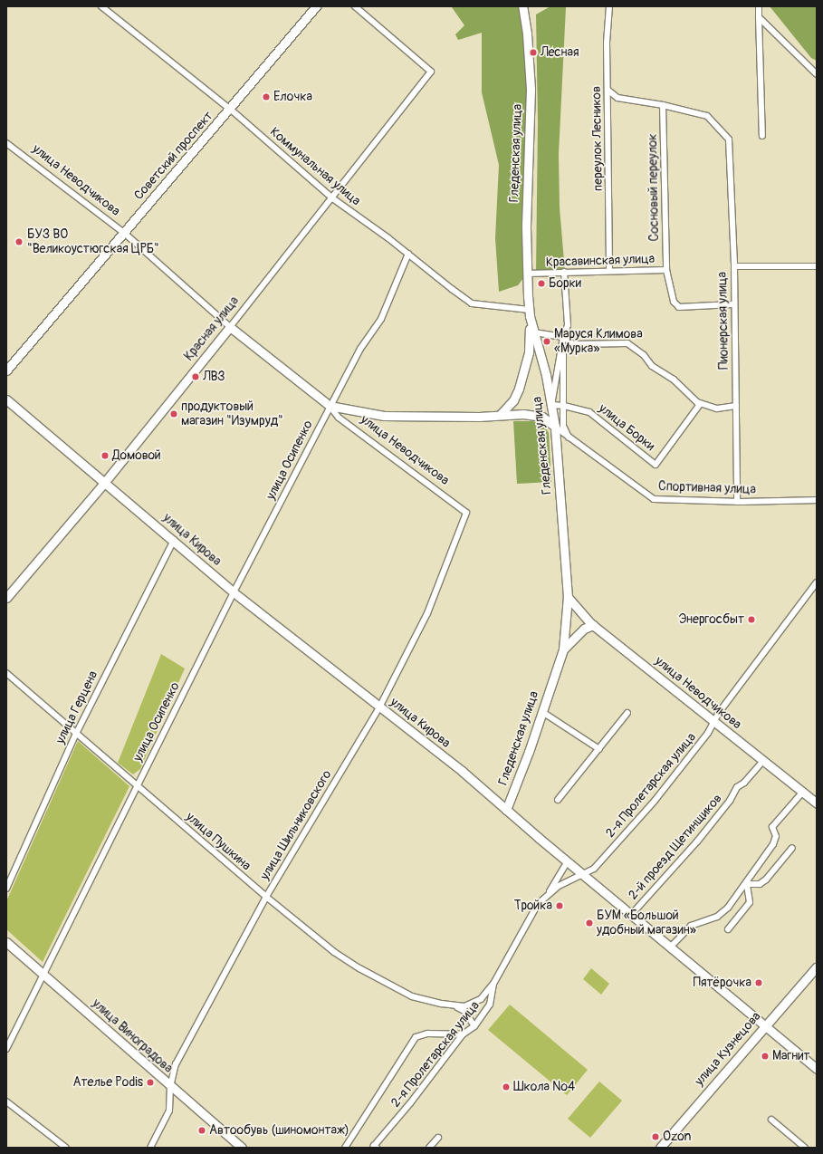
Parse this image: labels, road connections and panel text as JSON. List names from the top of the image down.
{
  "streets": {
    "main road": [
      "Гледенская улица",
      "Советский проспект",
      "улица Неводчикова",
      "Красная улица",
      "улица Кирова",
      "улица Виноградова",
      "улица Кузнецова"
    ],
    "street": [
      "переулок Лесников",
      "Коммунальная улица",
      "Сосновый переулок",
      "Красавинская улица",
      "Пионерская улица",
      "улица Борки",
      "улица Осипенко",
      "Спортивная улица",
      "улица Герцена",
      "2-я Пролетарская улица",
      "улица Шильниковского",
      "улица Пушкина",
      "2-й проезд Щетинщиков"
    ]
  },
  "crossings": [
    ["переулок Лесников", "Красавинская улица"],
    ["Гледенская улица", "Коммунальная улица"],
    ["Гледенская улица", "улица Неводчикова"],
    ["Гледенская улица", "Красавинская улица"],
    ["Гледенская улица", "улица Борки"],
    ["Гледенская улица", "Спортивная улица"],
    ["Гледенская улица", "улица Кирова"],
    ["Советский проспект", "Коммунальная улица"],
    ["Советский проспект", "улица Неводчикова"],
    ["Коммунальная улица", "Красная улица"],
    ["Коммунальная улица", "улица Осипенко"],
    ["улица Неводчикова", "Красная улица"],
    ["улица Неводчикова", "улица Осипенко"],
    ["улица Неводчикова", "Спортивная улица"],
    ["улица Неводчикова", "2-я Пролетарская улица"],
    ["улица Неводчикова", "улица Шильниковского"],
    ["улица Неводчикова", "2-й проезд Щетинщиков"],
    ["Сосновый переулок", "Красавинская улица"],
    ["Сосновый переулок", "Пионерская улица"],
    ["Красавинская улица", "Пионерская улица"],
    ["Пионерская улица", "Спортивная улица"],
    ["Красная улица", "улица Кирова"],
    ["улица Осипенко", "улица Кирова"],
    ["улица Осипенко", "улица Пушкина"],
    ["улица Осипенко", "улица Виноградова"],
    ["улица Кирова", "улица Герцена"],
    ["улица Кирова", "2-я Пролетарская улица"],
    ["улица Кирова", "улица Шильниковского"],
    ["улица Кирова", "2-й проезд Щетинщиков"],
    ["улица Кирова", "улица Кузнецова"],
    ["улица Герцена", "улица Пушкина"],
    ["2-я Пролетарская улица", "улица Пушкина"],
    ["улица Шильниковского", "улица Пушкина"],
    ["улица Шильниковского", "улица Виноградова"]
  ],
  "places": [
    "Лесная",
    "Елочка",
    "БУЗ ВО \"Великоустюгская ЦРБ\"",
    "Борки",
    "Маруся Климова «Мурка»",
    "ЛВЗ",
    "продуктовый магазин \"Изумруд\"",
    "Домовой",
    "Энергосбыт",
    "Тройка",
    "БУМ «Большой удобный магазин»",
    "Пятёрочка",
    "Магнит",
    "Ателье Podis",
    "Школа №4",
    "Автообувь (шиномонтаж)",
    "Ozon"
  ]
}
